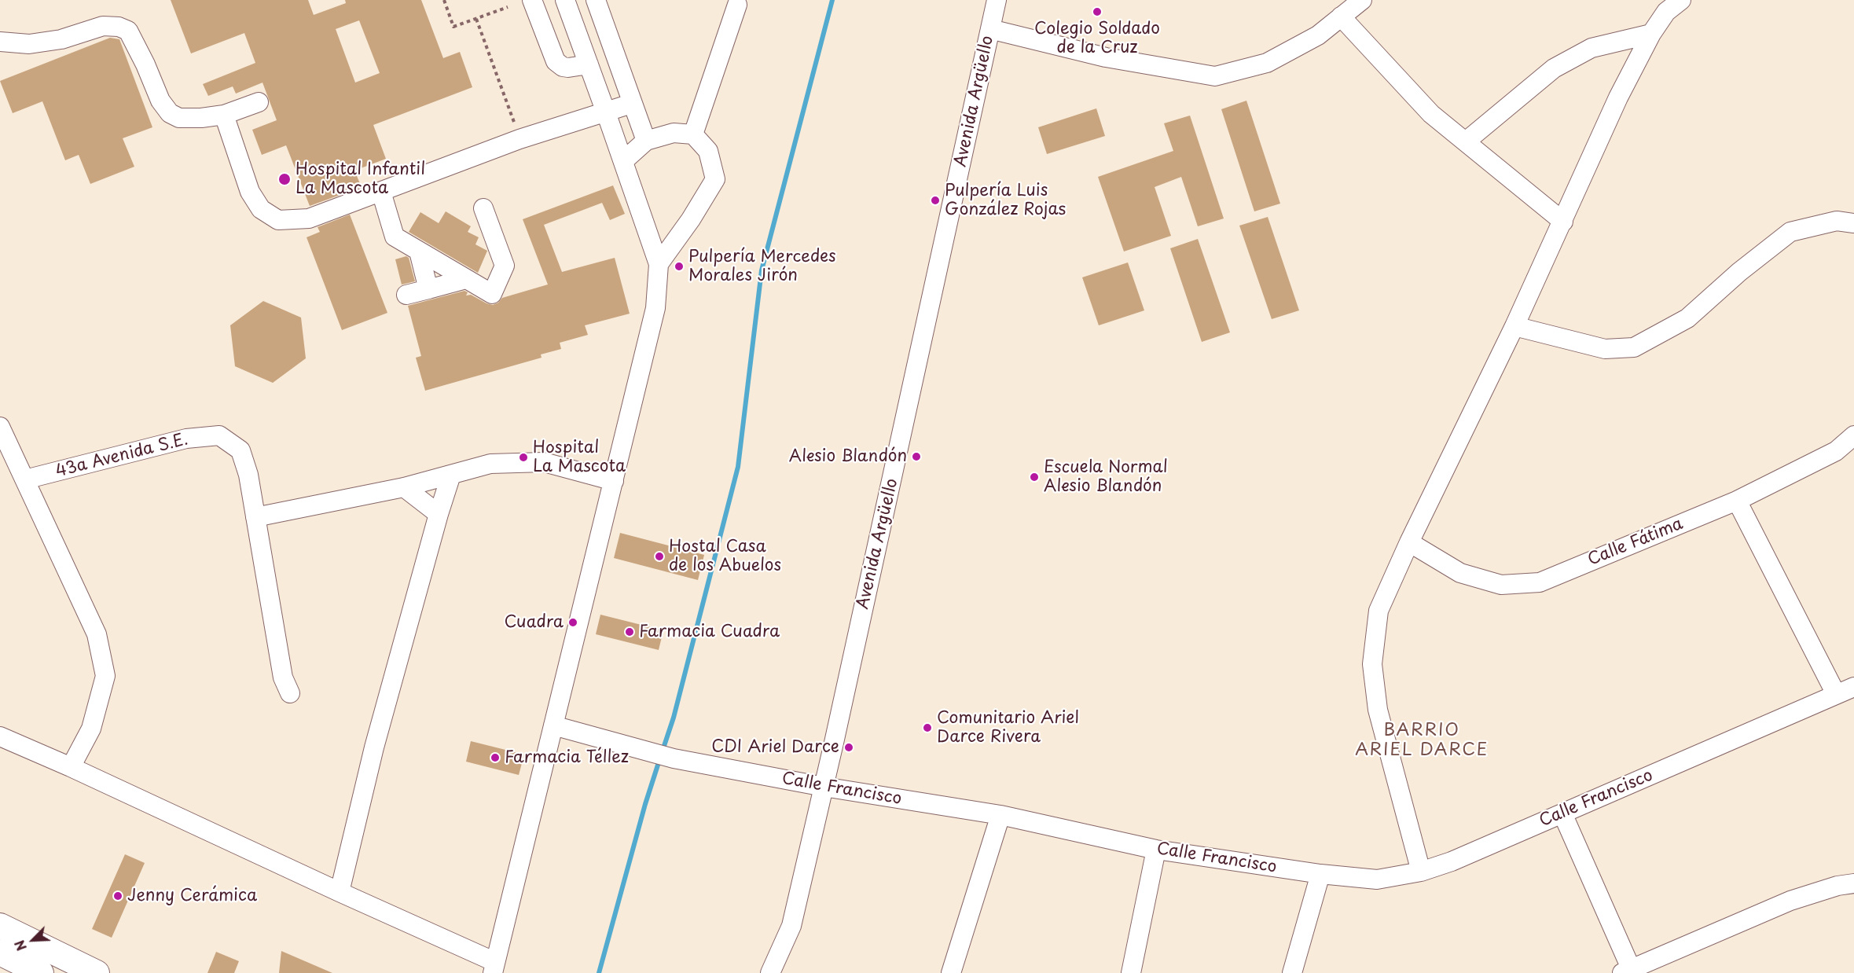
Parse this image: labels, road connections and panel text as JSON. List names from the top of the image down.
{
  "streets": {
    "street": [
      "Avenida Argüello",
      "43a Avenida S.E.",
      "Calle Fátima",
      "Calle Francisco"
    ]
  },
  "crossings": [
    ["Avenida Argüello", "Calle Francisco"]
  ],
  "districts": ["BARRIO ARIEL DARCE"],
  "places": [
    "Colegio Soldado de la Cruz",
    "Hospital Infantil La Mascota",
    "Pulpería Luis González Rojas",
    "Pulpería Mercedes Morales Jirón",
    "Alesio Blandón",
    "Hospital La Mascota",
    "Escuela Normal Alesio Blandón",
    "Hostal Casa de los Abuelos",
    "Cuadra",
    "Farmacia Cuadra",
    "Comunitario Ariel Darce Rivera",
    "CDI Ariel Darce",
    "Farmacia Téllez",
    "Jenny Cerámica"
  ],
  "north": "bottom left"
}
